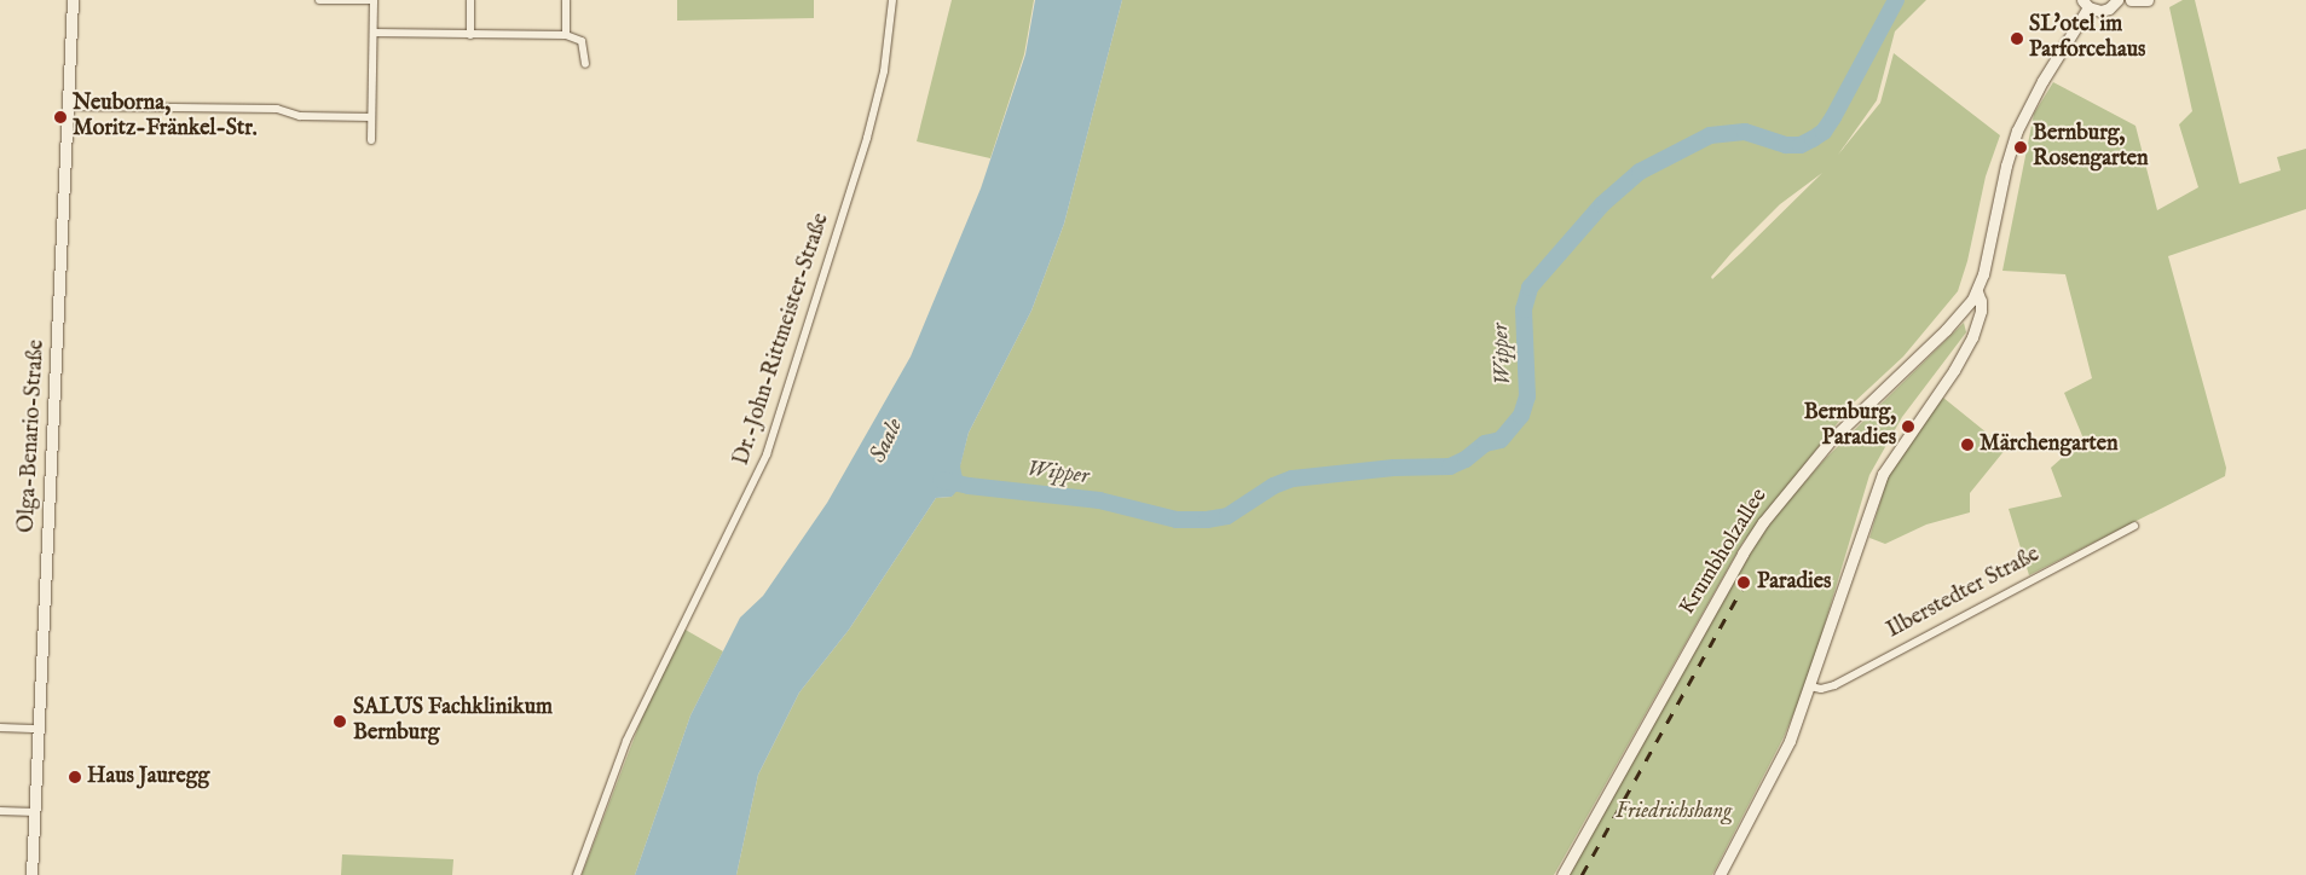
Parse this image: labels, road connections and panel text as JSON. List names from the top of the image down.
{
  "streets": {
    "street": [
      "Dr.-John-Rittmeister-Straße",
      "Olga-Benario-Straße",
      "Krumbholzallee",
      "Ilberstedter Straße"
    ]
  },
  "water": ["Wipper", "Saale"],
  "parks": ["Friedrichshang"],
  "places": [
    "SL'otel im Parforcehaus",
    "Neuborna, Moritz-Fränkel-Str.",
    "Bernburg, Rosengarten",
    "Bernburg, Paradies",
    "Märchengarten",
    "Paradies",
    "SALUS Fachklinikum Bernburg",
    "Haus Jauregg"
  ]
}
